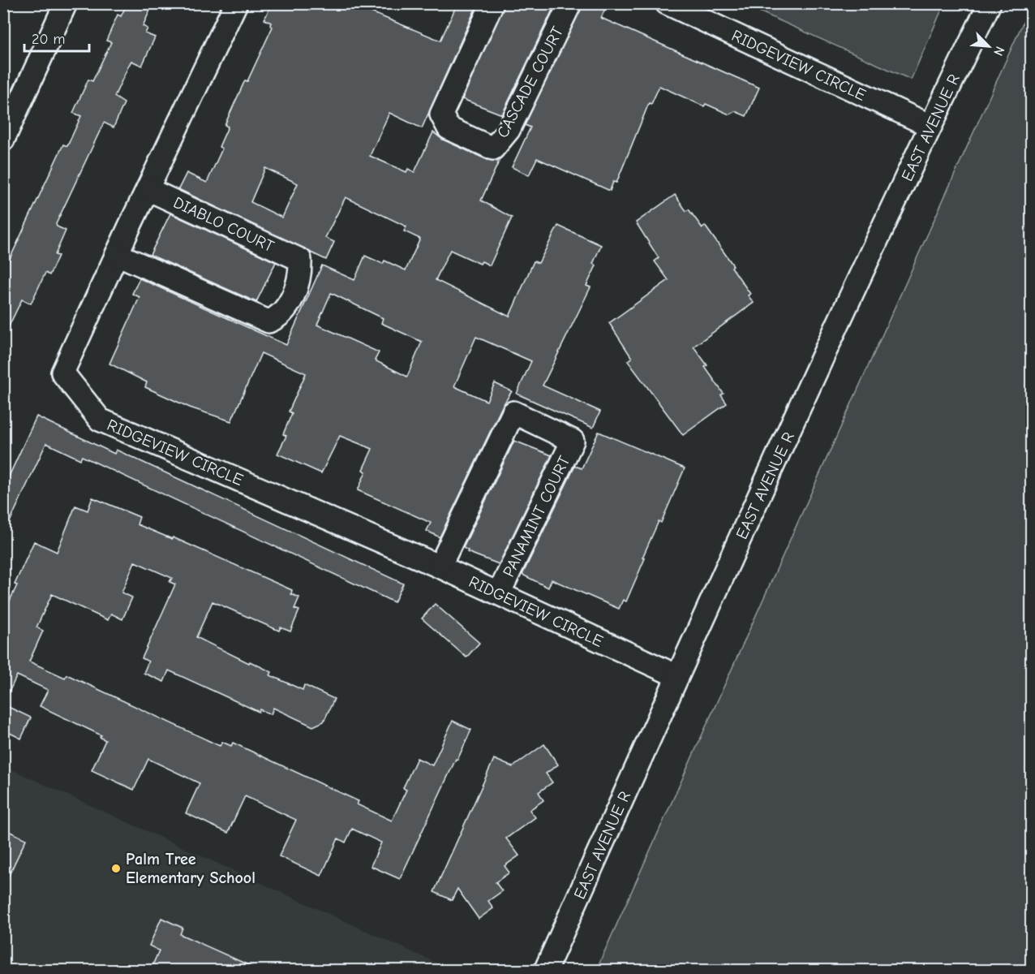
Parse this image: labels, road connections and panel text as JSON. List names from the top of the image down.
{
  "streets": {
    "street": [
      "RIDGEVIEW CIRCLE",
      "CASCADE COURT",
      "EAST AVENUE R",
      "DIABLO COURT",
      "PANAMINT COURT"
    ]
  },
  "crossings": [
    ["RIDGEVIEW CIRCLE", "EAST AVENUE R"],
    ["RIDGEVIEW CIRCLE", "DIABLO COURT"],
    ["RIDGEVIEW CIRCLE", "PANAMINT COURT"]
  ],
  "places": ["Palm Tree Elementary School"],
  "scale_bar": "20 m",
  "north": "bottom right"
}
